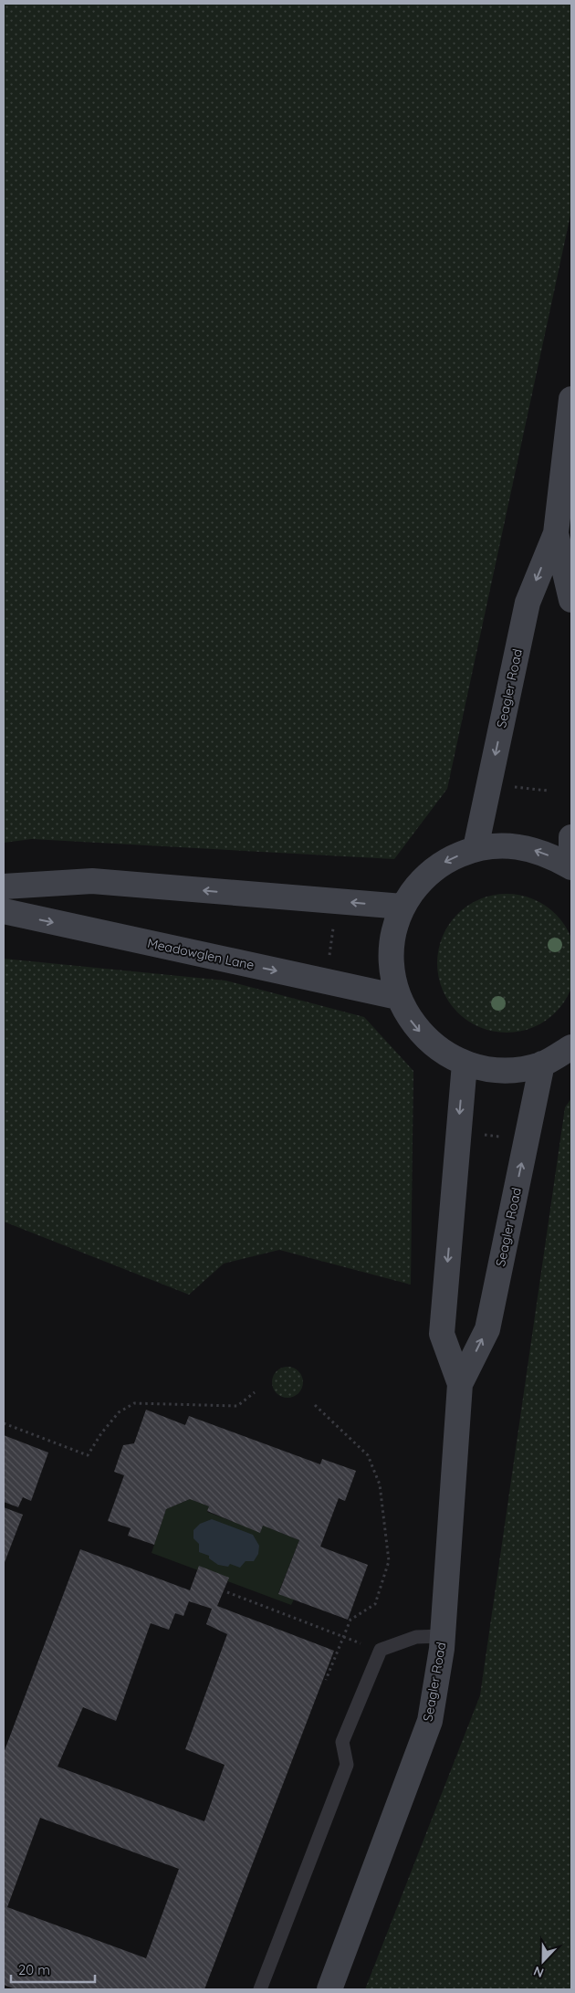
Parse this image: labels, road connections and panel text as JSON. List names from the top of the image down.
{
  "streets": {
    "street": ["Seagler Road", "Meadowglen Lane"]
  },
  "scale_bar": "20 m",
  "north": "bottom"
}
